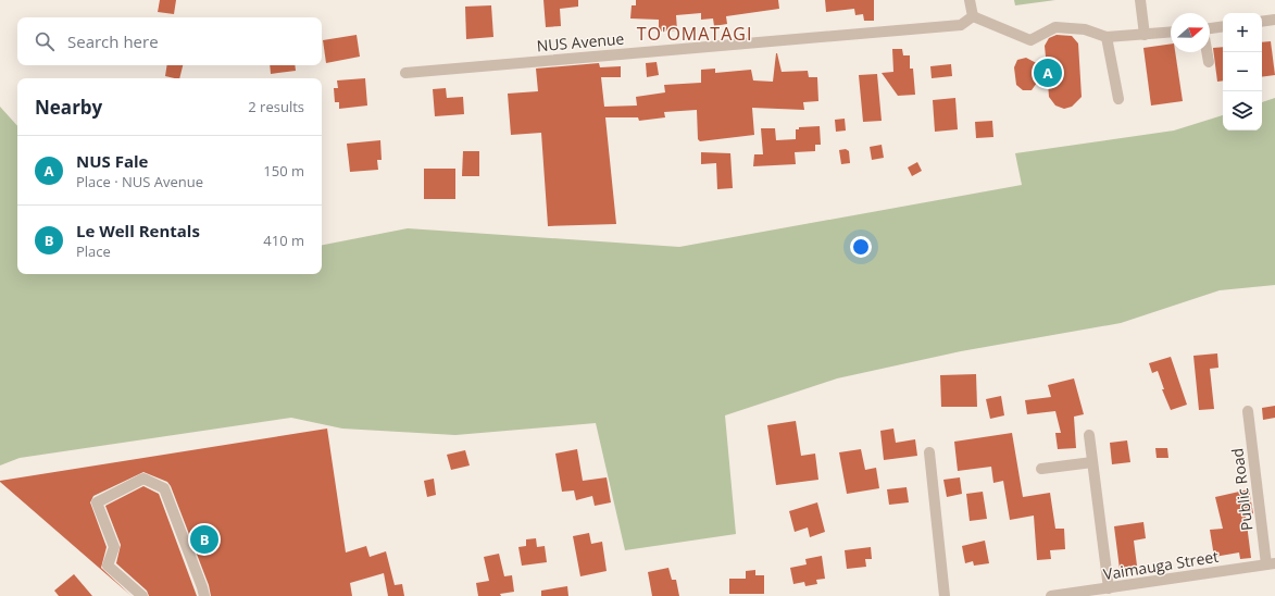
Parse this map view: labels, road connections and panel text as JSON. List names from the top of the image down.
{
  "streets": {
    "street": ["NUS Avenue", "Public Road", "Vaimauga Street"]
  },
  "crossings": [
    ["Public Road", "Vaimauga Street"]
  ],
  "districts": ["TO'OMATAGI"],
  "north": "right",
  "page": {
    "map_buttons": ["+", "−"],
    "search": "Search here",
    "pins": ["A", "B"],
    "heading": ["Nearby", "2 results"],
    "list": [
      {
        "mark": "A",
        "name": "NUS Fale",
        "note": "Place · NUS Avenue",
        "value": "150 m"
      },
      {
        "mark": "B",
        "name": "Le Well Rentals",
        "note": "Place",
        "value": "410 m"
      }
    ]
  }
}
